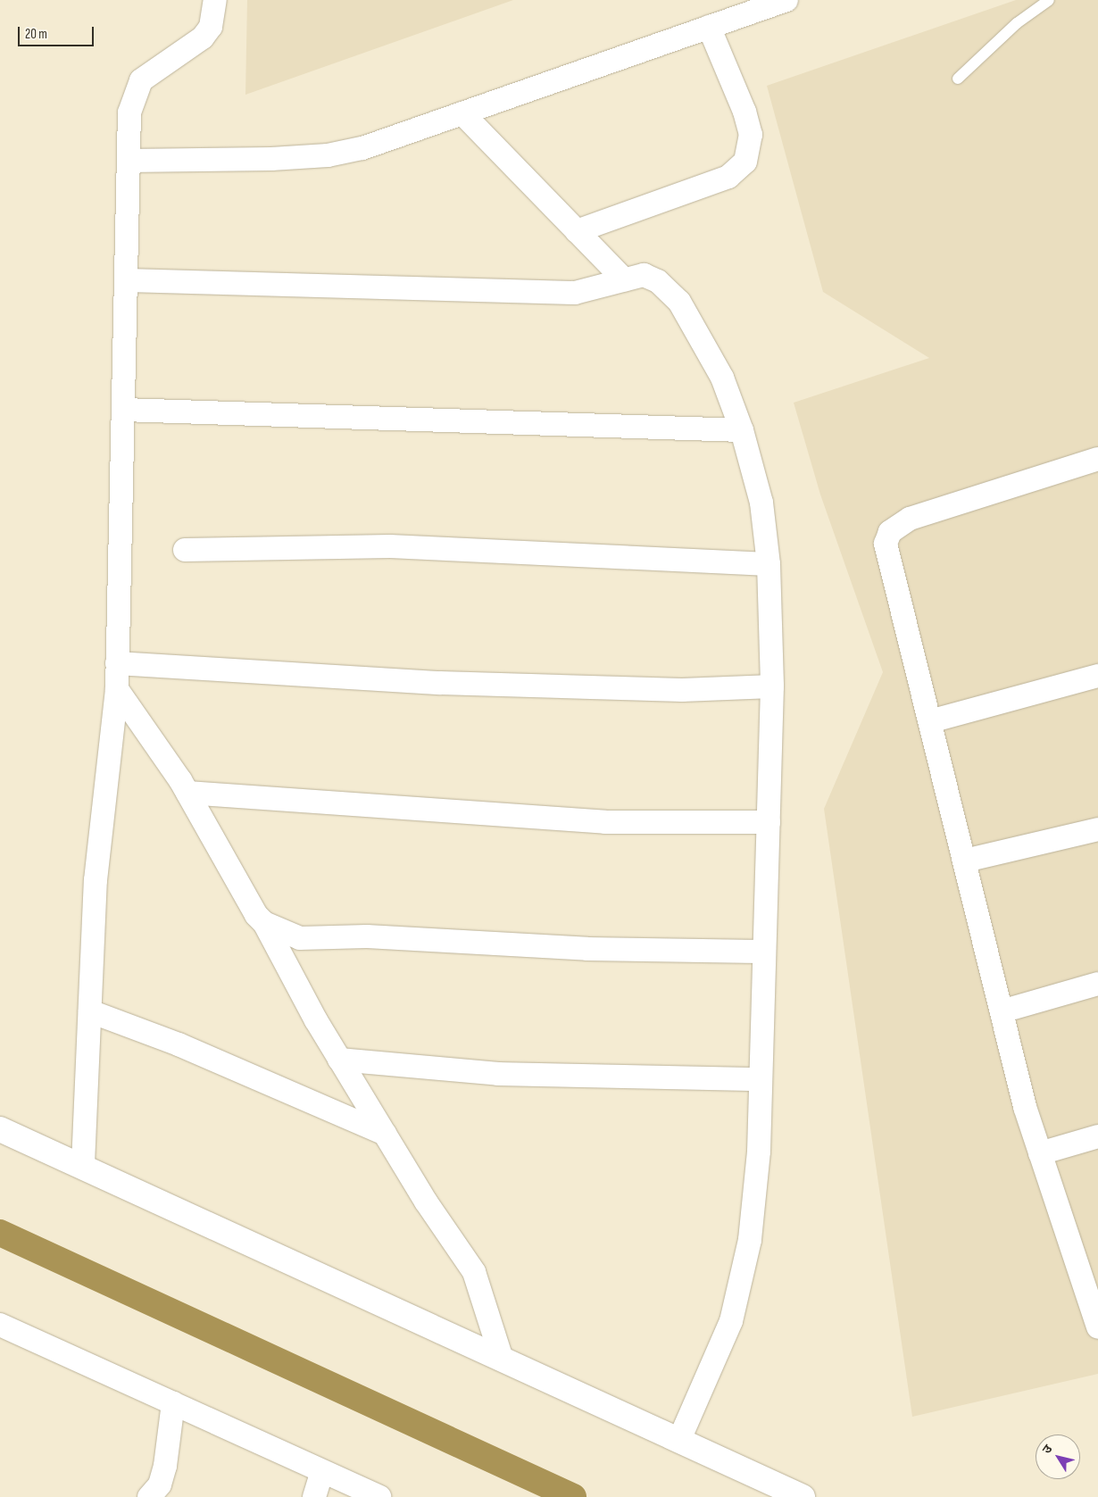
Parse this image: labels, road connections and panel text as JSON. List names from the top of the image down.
{
  "scale_bar": "20 m",
  "north": "top left"
}
